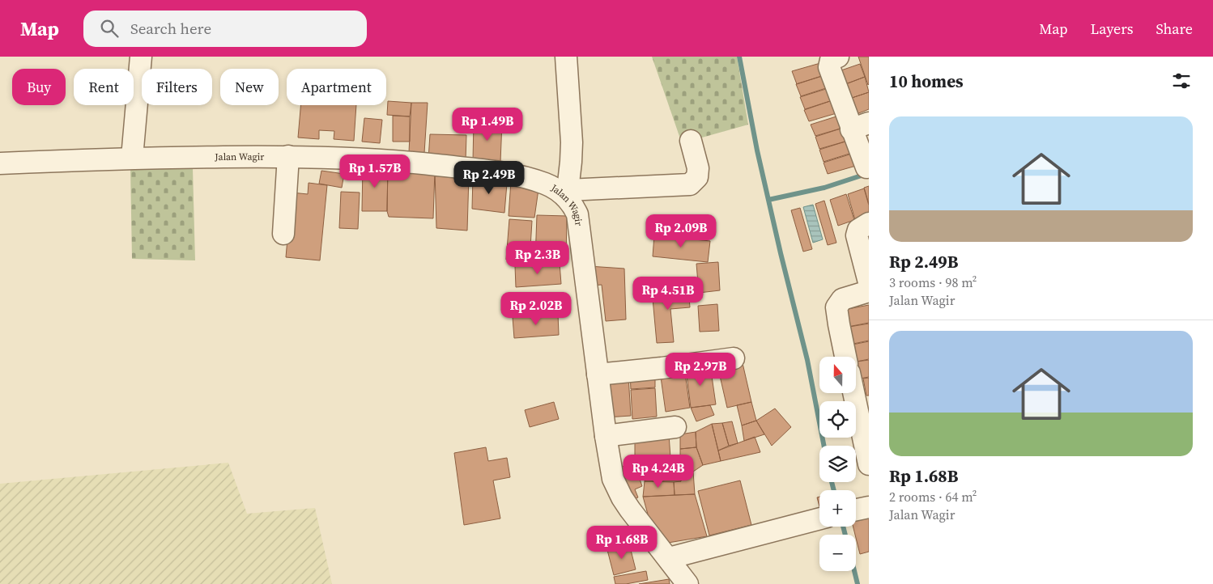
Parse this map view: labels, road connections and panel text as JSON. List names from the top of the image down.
{
  "streets": {
    "street": ["Jalan Wagir"]
  },
  "north": "top",
  "page": {
    "header": "Map",
    "search": "Search here",
    "nav": ["Map", "Layers", "Share"],
    "heading": "10 homes",
    "chip": [
      "Buy",
      "Rent",
      "Filters",
      "New",
      "Apartment"
    ],
    "list": [
      {
        "name": "Rp 2.49B",
        "note": "3 rooms · 98 m² · Jalan Wagir"
      },
      {
        "name": "Rp 1.68B",
        "note": "2 rooms · 64 m² · Jalan Wagir"
      }
    ],
    "price": [
      "Rp 1.49B",
      "Rp 1.57B",
      "Rp 2.49B",
      "Rp 2.09B",
      "Rp 2.3B",
      "Rp 4.51B",
      "Rp 2.02B",
      "Rp 2.97B",
      "Rp 4.24B",
      "Rp 1.68B"
    ],
    "map_buttons": ["+", "−"]
  }
}
